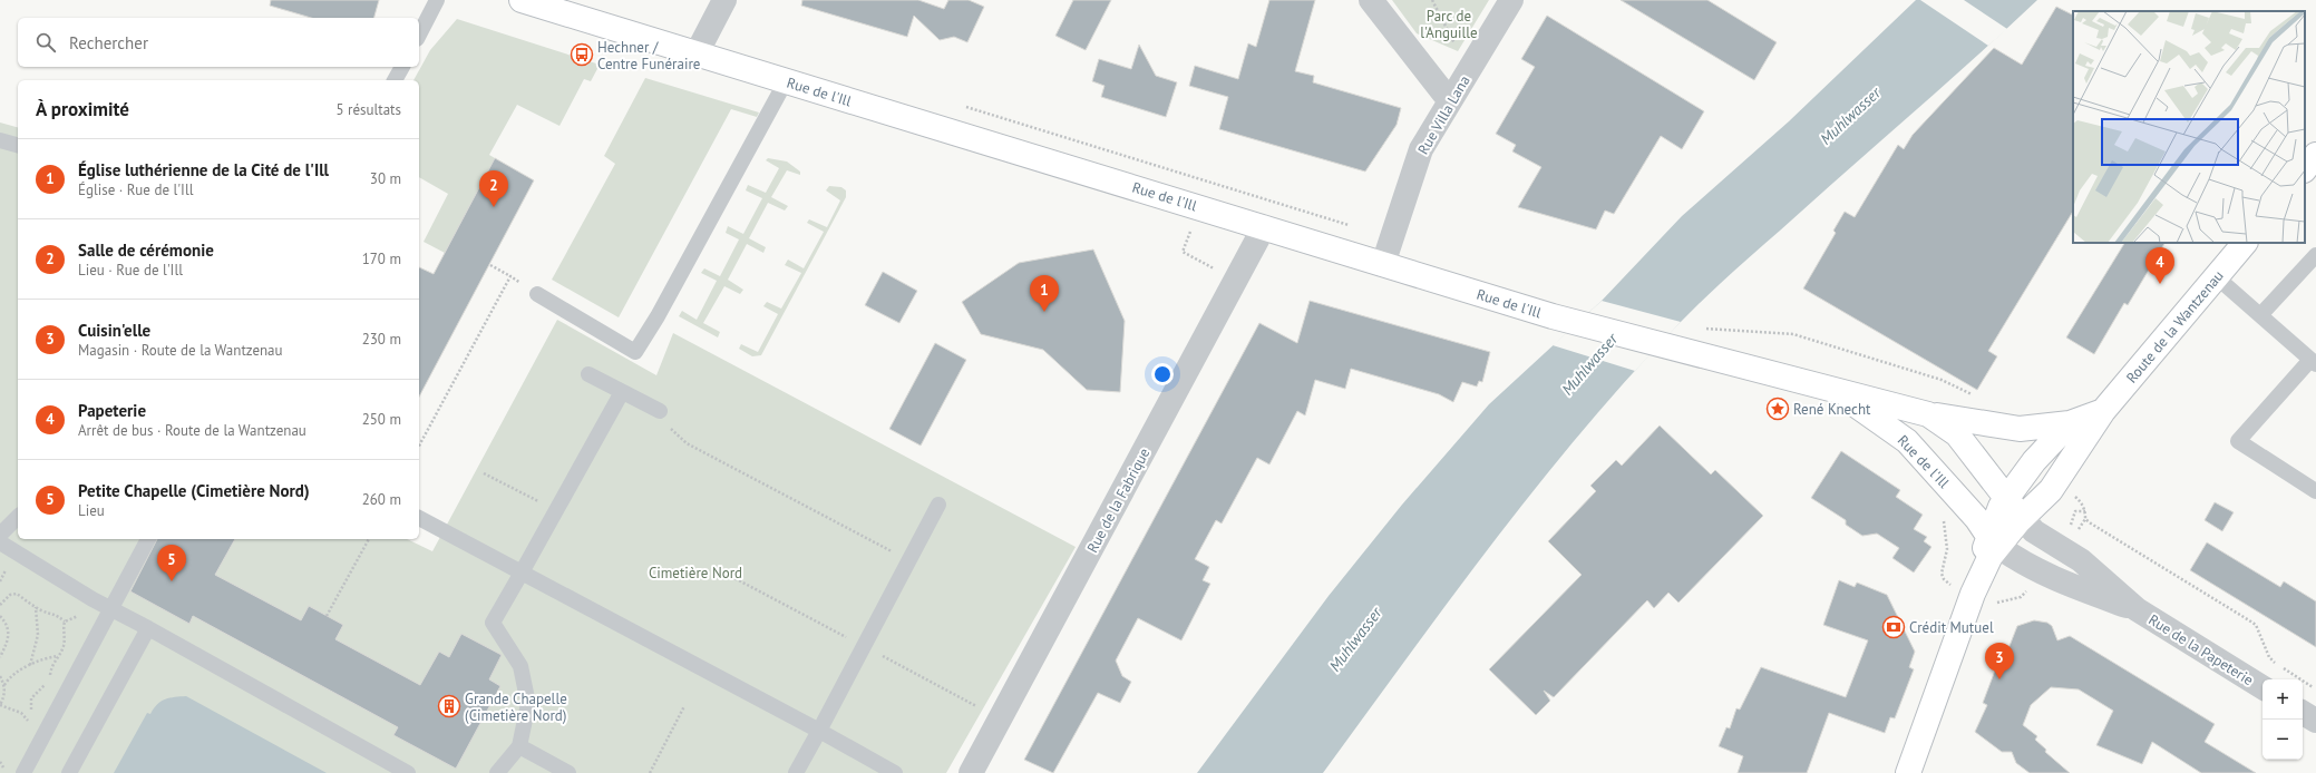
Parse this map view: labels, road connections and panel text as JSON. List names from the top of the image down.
{
  "streets": {
    "main road": ["Rue de l'Ill", "Route de la Wantzenau"],
    "street": ["Rue Villa Lana", "Rue de la Fabrique", "Rue de la Papeterie"]
  },
  "crossings": [
    ["Rue de l'Ill", "Rue Villa Lana"],
    ["Rue de l'Ill", "Route de la Wantzenau"],
    ["Rue de l'Ill", "Rue de la Fabrique"],
    ["Rue de l'Ill", "Rue de la Papeterie"],
    ["Route de la Wantzenau", "Rue de la Papeterie"]
  ],
  "water": ["Muhlwasser"],
  "parks": ["Parc de l'Anguille", "Cimetière Nord"],
  "places": {
    "bus stop": ["Hechner / Centre Funéraire"],
    "place": ["René Knecht"],
    "bank": ["Crédit Mutuel"],
    "building": ["Grande Chapelle (Cimetière Nord)"]
  },
  "page": {
    "search": "Rechercher",
    "heading": ["À proximité", "5 résultats"],
    "list": [
      {
        "mark": "1",
        "name": "Église luthérienne de la Cité de l'Ill",
        "note": "Église · Rue de l'Ill",
        "value": "30 m"
      },
      {
        "mark": "2",
        "name": "Salle de cérémonie",
        "note": "Lieu · Rue de l'Ill",
        "value": "170 m"
      },
      {
        "mark": "3",
        "name": "Cuisin'elle",
        "note": "Magasin · Route de la Wantzenau",
        "value": "230 m"
      },
      {
        "mark": "4",
        "name": "Papeterie",
        "note": "Arrêt de bus · Route de la Wantzenau",
        "value": "250 m"
      },
      {
        "mark": "5",
        "name": "Petite Chapelle (Cimetière Nord)",
        "note": "Lieu",
        "value": "260 m"
      }
    ],
    "pins": [
      "2",
      "4",
      "1",
      "5",
      "3"
    ],
    "map_buttons": ["+", "−"]
  }
}
